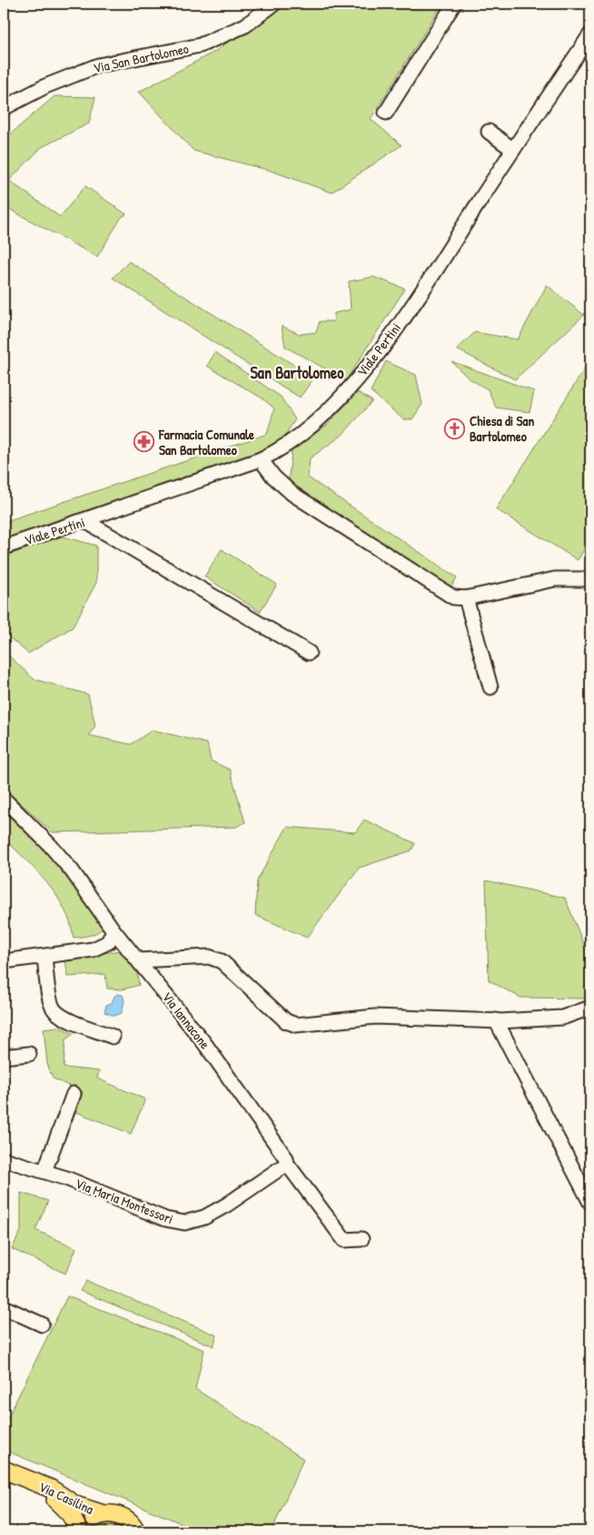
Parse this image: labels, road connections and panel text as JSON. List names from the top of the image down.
{
  "streets": {
    "main road": ["Via Casilina"],
    "street": [
      "Via San Bartolomeo",
      "Viale Pertini",
      "Via Iannacone",
      "Via Maria Montessori"
    ]
  },
  "crossings": [
    ["Via Iannacone", "Via Maria Montessori"]
  ],
  "districts": ["San Bartolomeo"],
  "places": {
    "church": ["Chiesa di San Bartolomeo"],
    "pharmacy": ["Farmacia Comunale San Bartolomeo"]
  }
}
